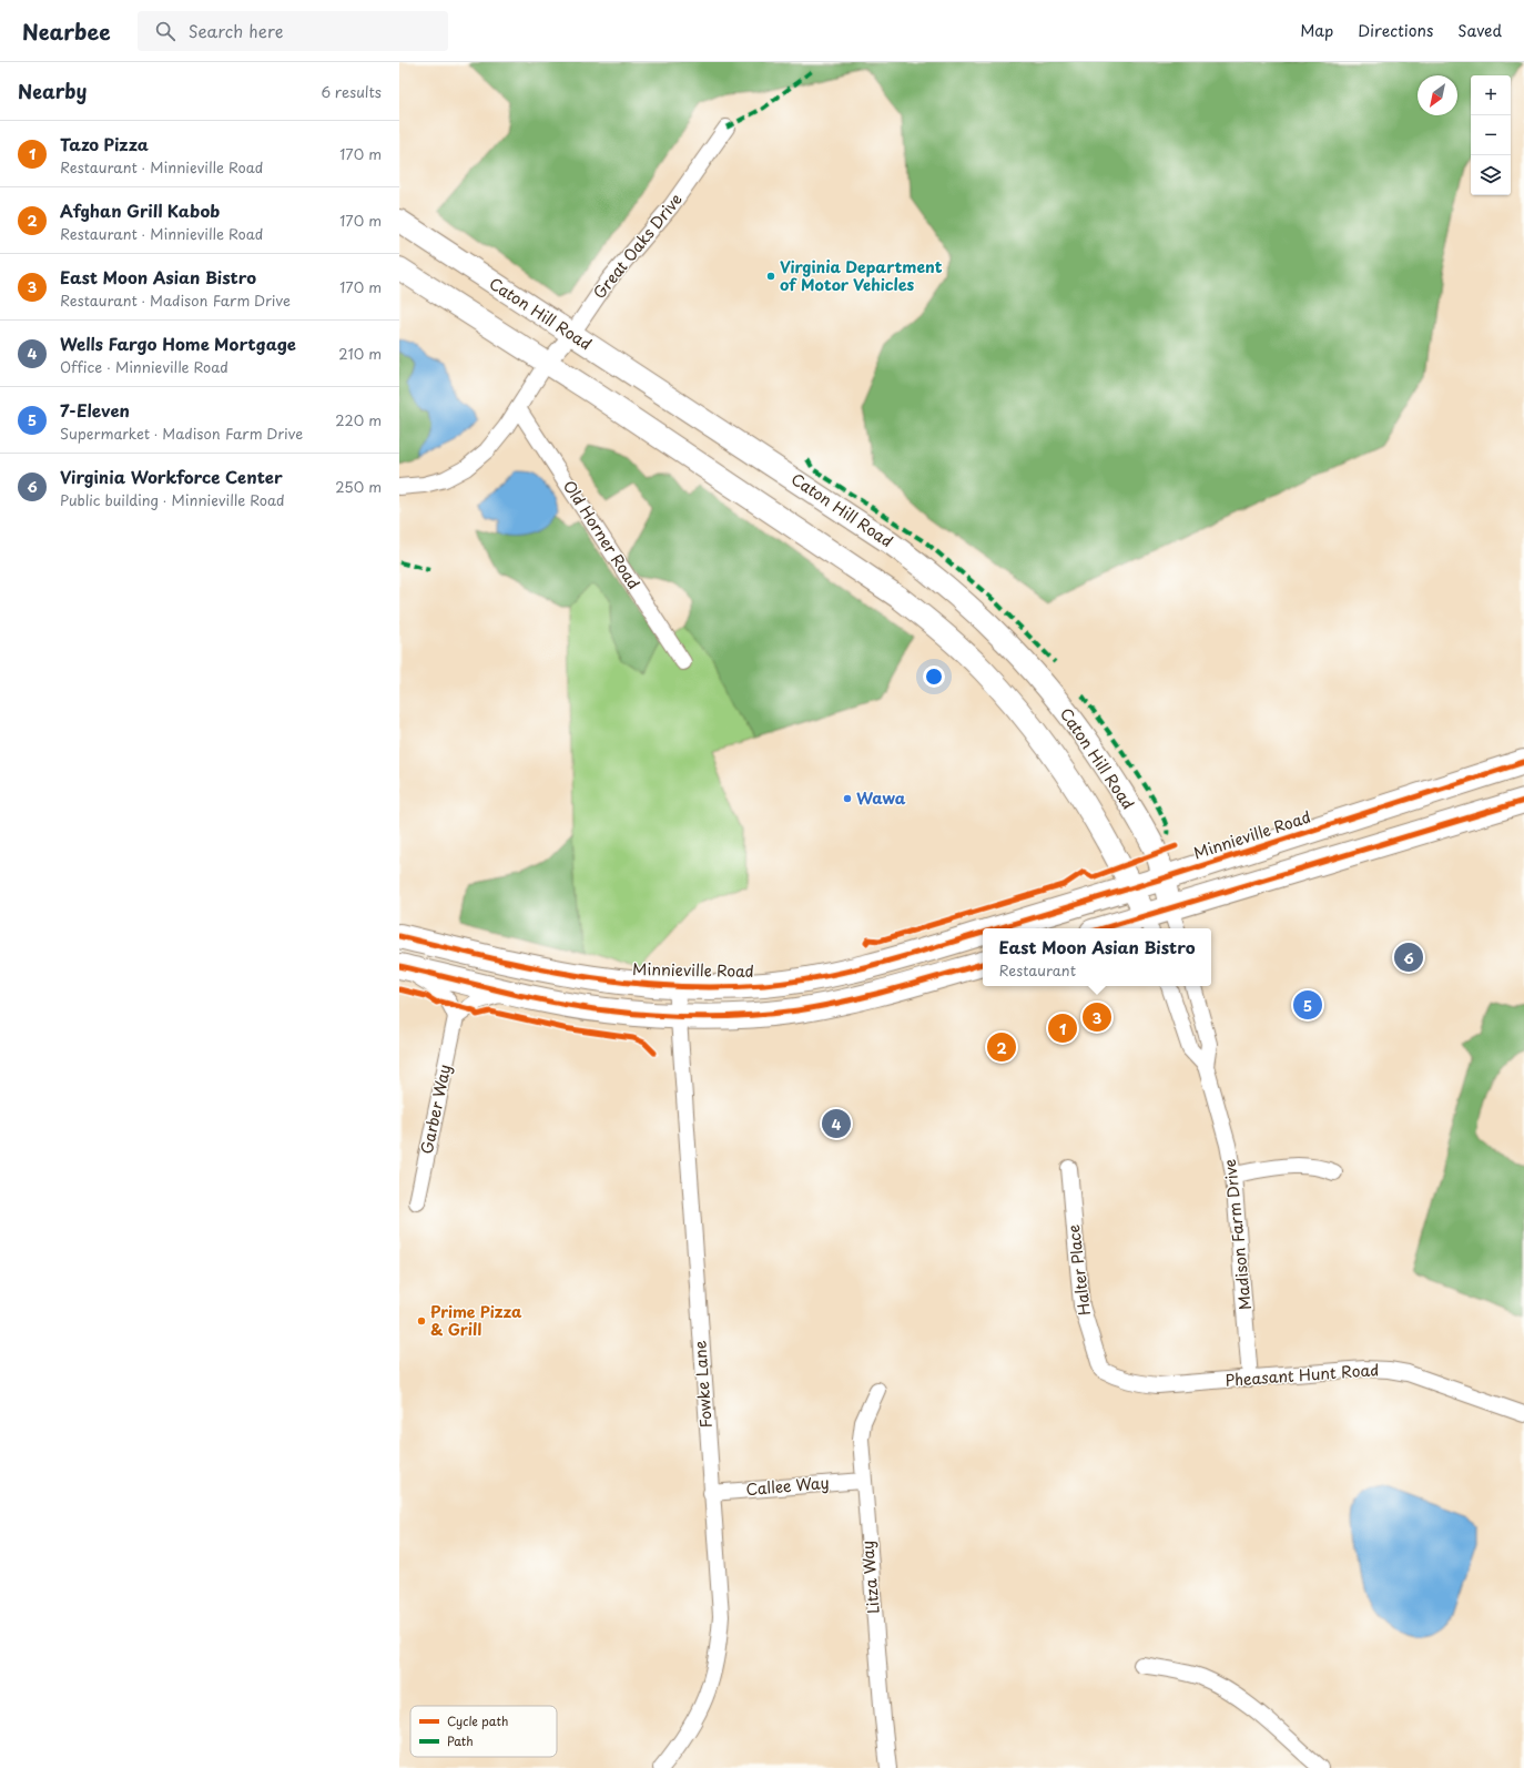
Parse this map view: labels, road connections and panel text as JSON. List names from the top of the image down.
{
  "streets": {
    "main road": ["Caton Hill Road", "Minnieville Road"],
    "street": [
      "Great Oaks Drive",
      "Old Horner Road",
      "Garber Way",
      "Madison Farm Drive",
      "Halter Place",
      "Pheasant Hunt Road",
      "Fowke Lane",
      "Callee Way",
      "Litza Way"
    ]
  },
  "crossings": [
    ["Great Oaks Drive", "Caton Hill Road"],
    ["Great Oaks Drive", "Old Horner Road"],
    ["Caton Hill Road", "Minnieville Road"],
    ["Minnieville Road", "Fowke Lane"],
    ["Madison Farm Drive", "Pheasant Hunt Road"],
    ["Halter Place", "Pheasant Hunt Road"],
    ["Fowke Lane", "Callee Way"],
    ["Callee Way", "Litza Way"]
  ],
  "places": ["Virginia Department of Motor Vehicles", "Wawa", "Prime Pizza & Grill"],
  "legend": ["Cycle path", "Path"],
  "north": "bottom left",
  "page": {
    "header": "Nearbee",
    "search": "Search here",
    "nav": ["Map", "Directions", "Saved"],
    "heading": ["Nearby", "6 results"],
    "map_buttons": ["+", "−"],
    "list": [
      {
        "mark": "1",
        "name": "Tazo Pizza",
        "note": "Restaurant · Minnieville Road",
        "value": "170 m"
      },
      {
        "mark": "2",
        "name": "Afghan Grill Kabob",
        "note": "Restaurant · Minnieville Road",
        "value": "170 m"
      },
      {
        "mark": "3",
        "name": "East Moon Asian Bistro",
        "note": "Restaurant · Madison Farm Drive",
        "value": "170 m"
      },
      {
        "mark": "4",
        "name": "Wells Fargo Home Mortgage",
        "note": "Office · Minnieville Road",
        "value": "210 m"
      },
      {
        "mark": "5",
        "name": "7-Eleven",
        "note": "Supermarket · Madison Farm Drive",
        "value": "220 m"
      },
      {
        "mark": "6",
        "name": "Virginia Workforce Center",
        "note": "Public building · Minnieville Road",
        "value": "250 m"
      }
    ],
    "popup": ["East Moon Asian Bistro", "Restaurant"],
    "pins": [
      "6",
      "5",
      "3",
      "1",
      "2",
      "4"
    ]
  }
}
